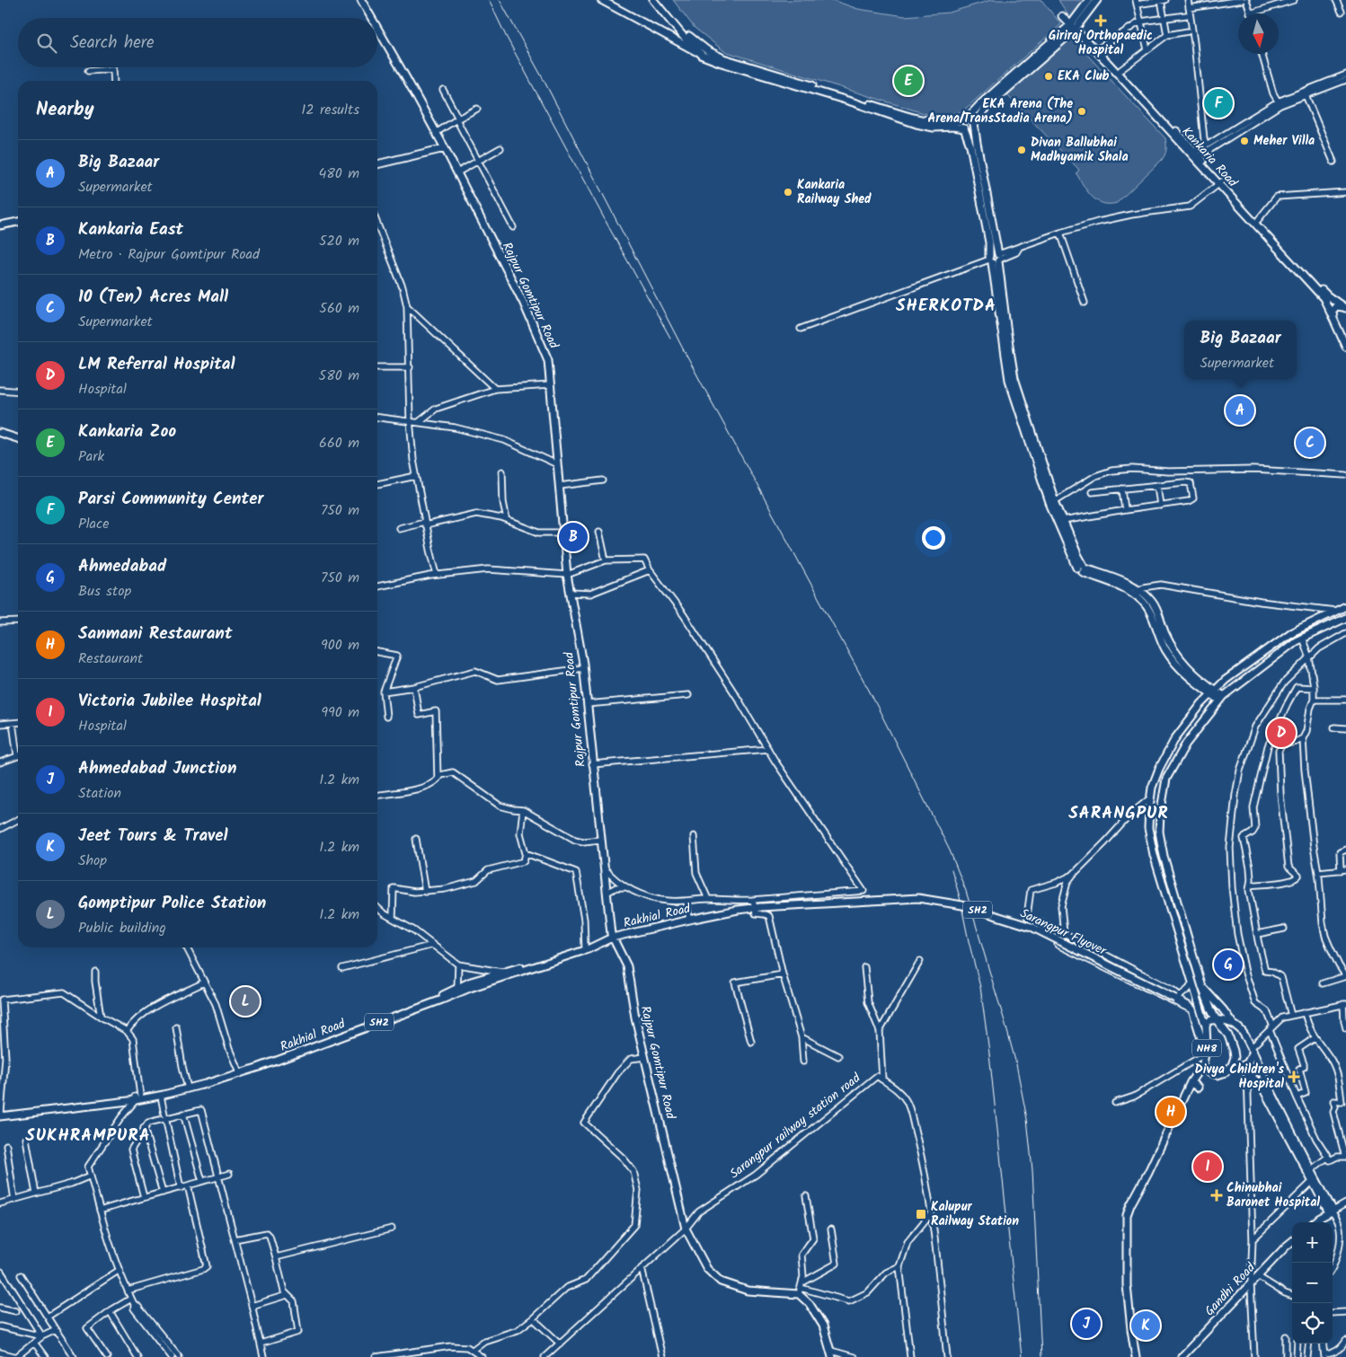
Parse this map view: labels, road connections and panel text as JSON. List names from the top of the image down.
{
  "streets": {
    "main road": [
      "Kankaria Road",
      "Rajpur Gomtipur Road",
      "SH2",
      "Rakhial Road",
      "Sarangpur Flyover",
      "NH8",
      "Gandhi Road"
    ],
    "street": ["Sarangpur railway station road"]
  },
  "crossings": [
    ["Rajpur Gomtipur Road", "Rakhial Road"],
    ["Rajpur Gomtipur Road", "Sarangpur railway station road"],
    ["Rakhial Road", "Sarangpur Flyover"]
  ],
  "districts": ["SHERKOTDA", "SARANGPUR", "SUKHRAMPURA"],
  "places": {
    "health": ["Giriraj Orthopaedic Hospital", "Divya Children's Hospital", "Chinubhai Baronet Hospital"],
    "other": [
      "EKA Club",
      "EKA Arena (The Arena/TransStadia Arena)",
      "Meher Villa",
      "Divan Ballubhai Madhyamik Shala",
      "Kankaria Railway Shed"
    ],
    "transit": ["Kalupur Railway Station"]
  },
  "north": "bottom",
  "page": {
    "search": "Search here",
    "pins": [
      "E",
      "F",
      "A",
      "C",
      "B",
      "D",
      "G",
      "L",
      "H",
      "I",
      "J",
      "K"
    ],
    "heading": ["Nearby", "12 results"],
    "list": [
      {
        "mark": "A",
        "name": "Big Bazaar",
        "note": "Supermarket",
        "value": "480 m"
      },
      {
        "mark": "B",
        "name": "Kankaria East",
        "note": "Metro · Rajpur Gomtipur Road",
        "value": "520 m"
      },
      {
        "mark": "C",
        "name": "10 (Ten) Acres Mall",
        "note": "Supermarket",
        "value": "560 m"
      },
      {
        "mark": "D",
        "name": "LM Referral Hospital",
        "note": "Hospital",
        "value": "580 m"
      },
      {
        "mark": "E",
        "name": "Kankaria Zoo",
        "note": "Park",
        "value": "660 m"
      },
      {
        "mark": "F",
        "name": "Parsi Community Center",
        "note": "Place",
        "value": "750 m"
      },
      {
        "mark": "G",
        "name": "Ahmedabad",
        "note": "Bus stop",
        "value": "750 m"
      },
      {
        "mark": "H",
        "name": "Sanmani Restaurant",
        "note": "Restaurant",
        "value": "900 m"
      },
      {
        "mark": "I",
        "name": "Victoria Jubilee Hospital",
        "note": "Hospital",
        "value": "990 m"
      },
      {
        "mark": "J",
        "name": "Ahmedabad Junction",
        "note": "Station",
        "value": "1.2 km"
      },
      {
        "mark": "K",
        "name": "Jeet Tours & Travel",
        "note": "Shop",
        "value": "1.2 km"
      },
      {
        "mark": "L",
        "name": "Gomptipur Police Station",
        "note": "Public building",
        "value": "1.2 km"
      }
    ],
    "popup": ["Big Bazaar", "Supermarket"],
    "map_buttons": ["+", "−"]
  }
}
